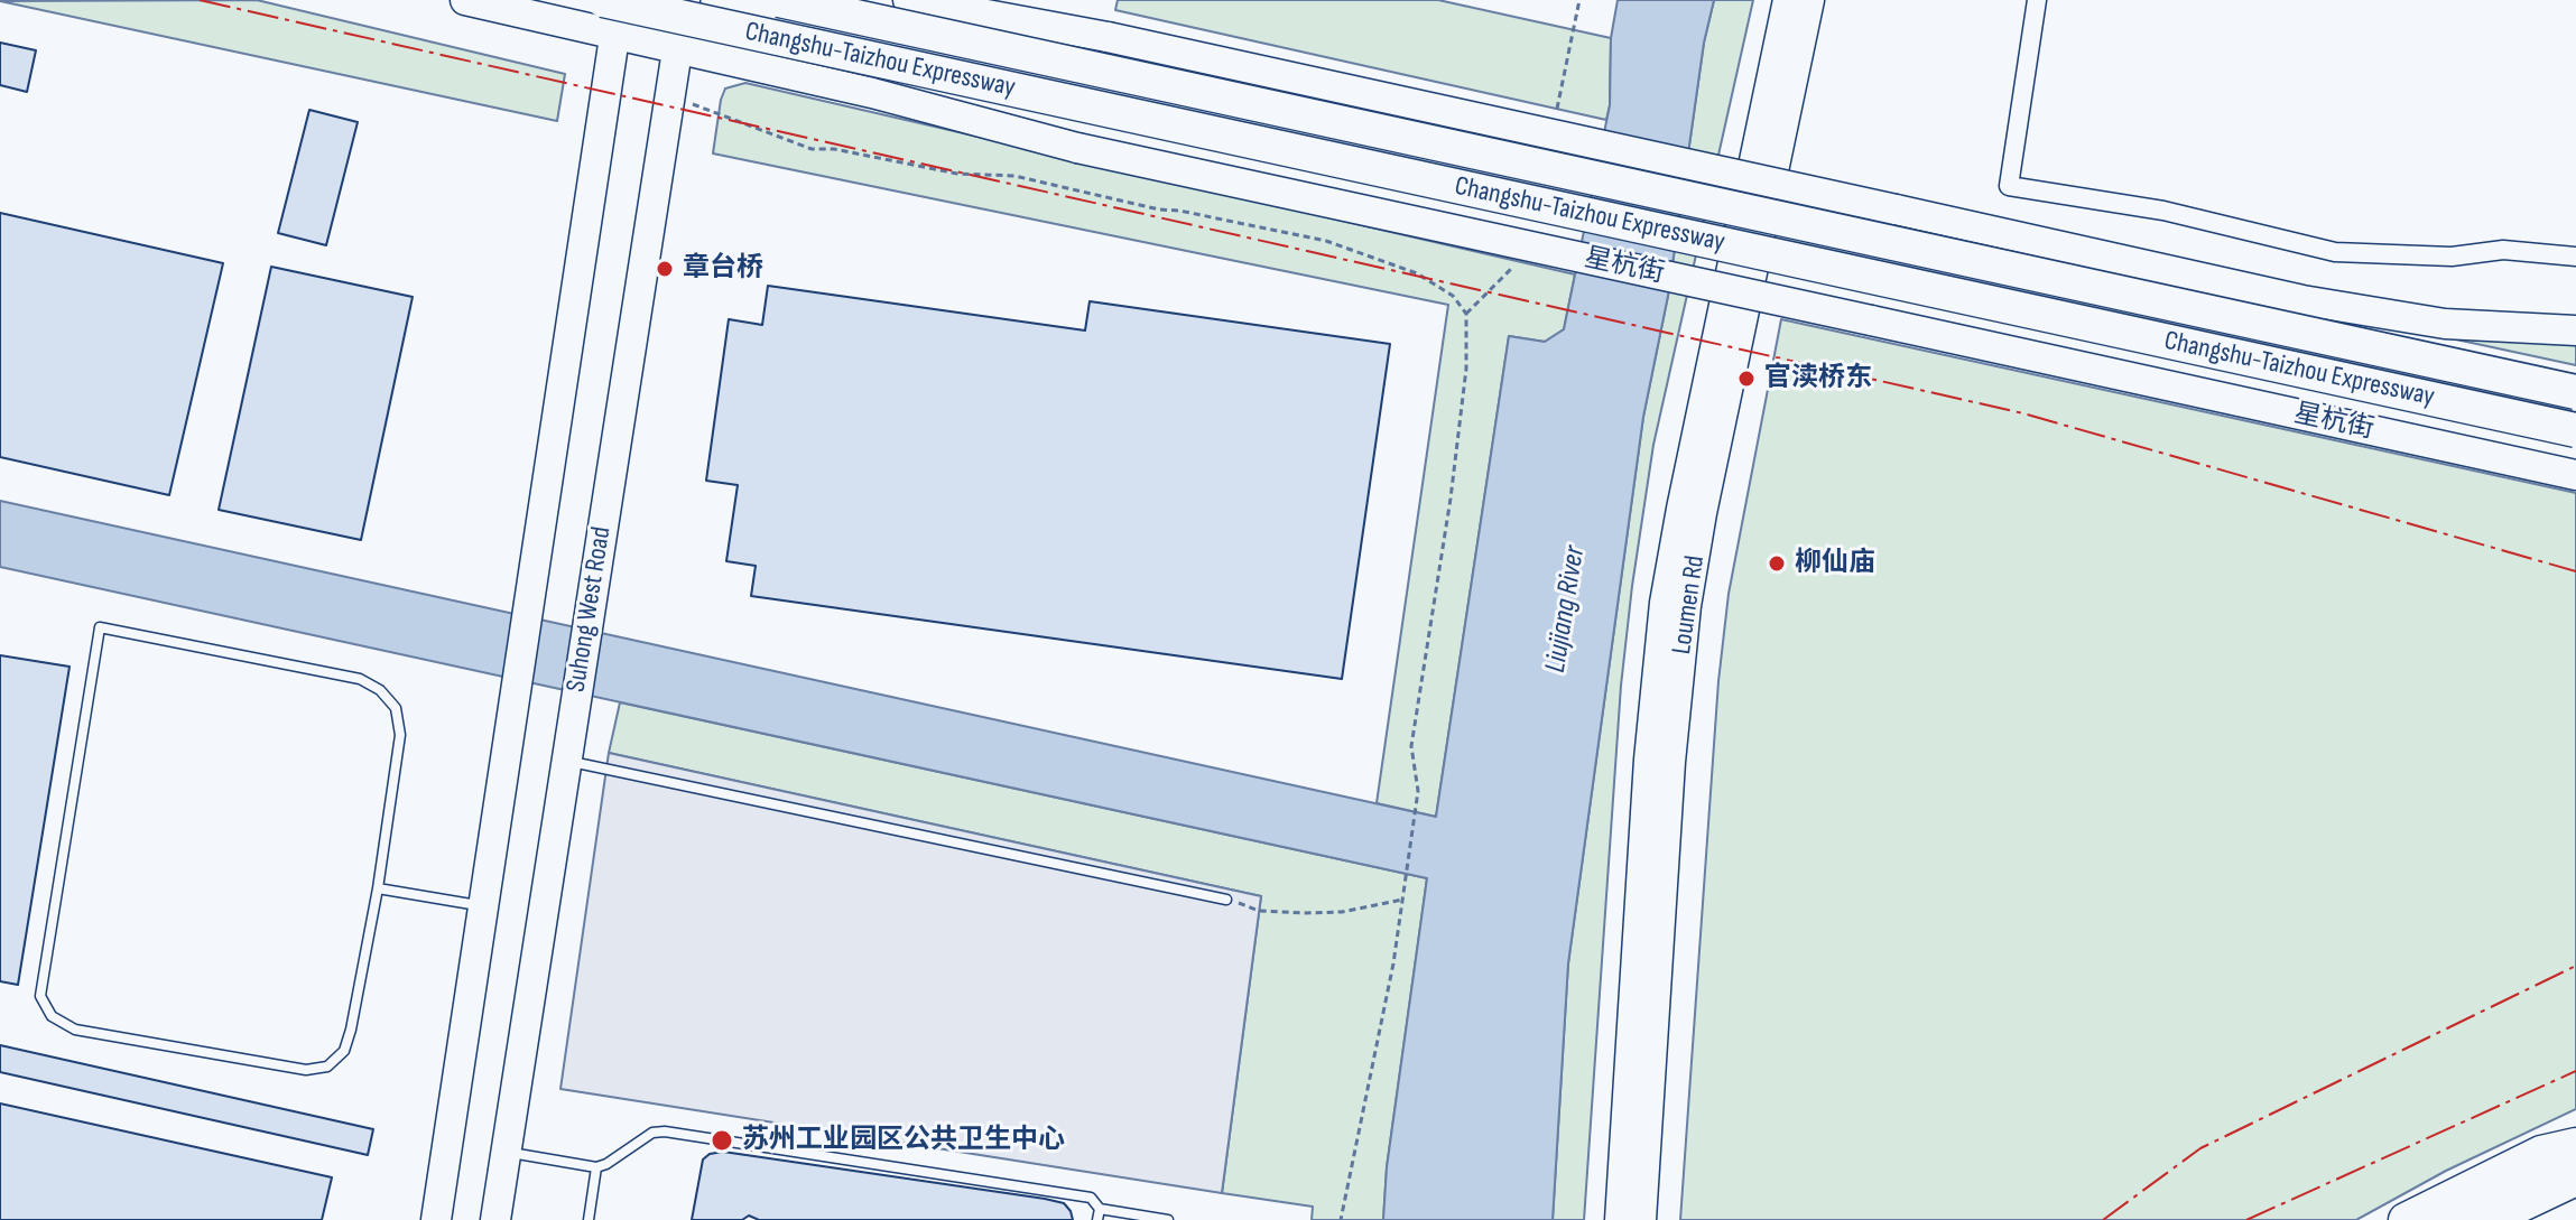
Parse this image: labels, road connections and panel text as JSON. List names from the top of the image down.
{
  "streets": {
    "highway": ["Changshu-Taizhou Expressway"],
    "main road": ["星杭街", "Loumen Rd", "Suhong West Road"]
  },
  "crossings": [
    ["星杭街", "Suhong West Road"]
  ],
  "water": ["Liujiang River"],
  "places": [
    "章台桥",
    "官渎桥东",
    "柳仙庙",
    "苏州工业园区公共卫生中心"
  ]
}
